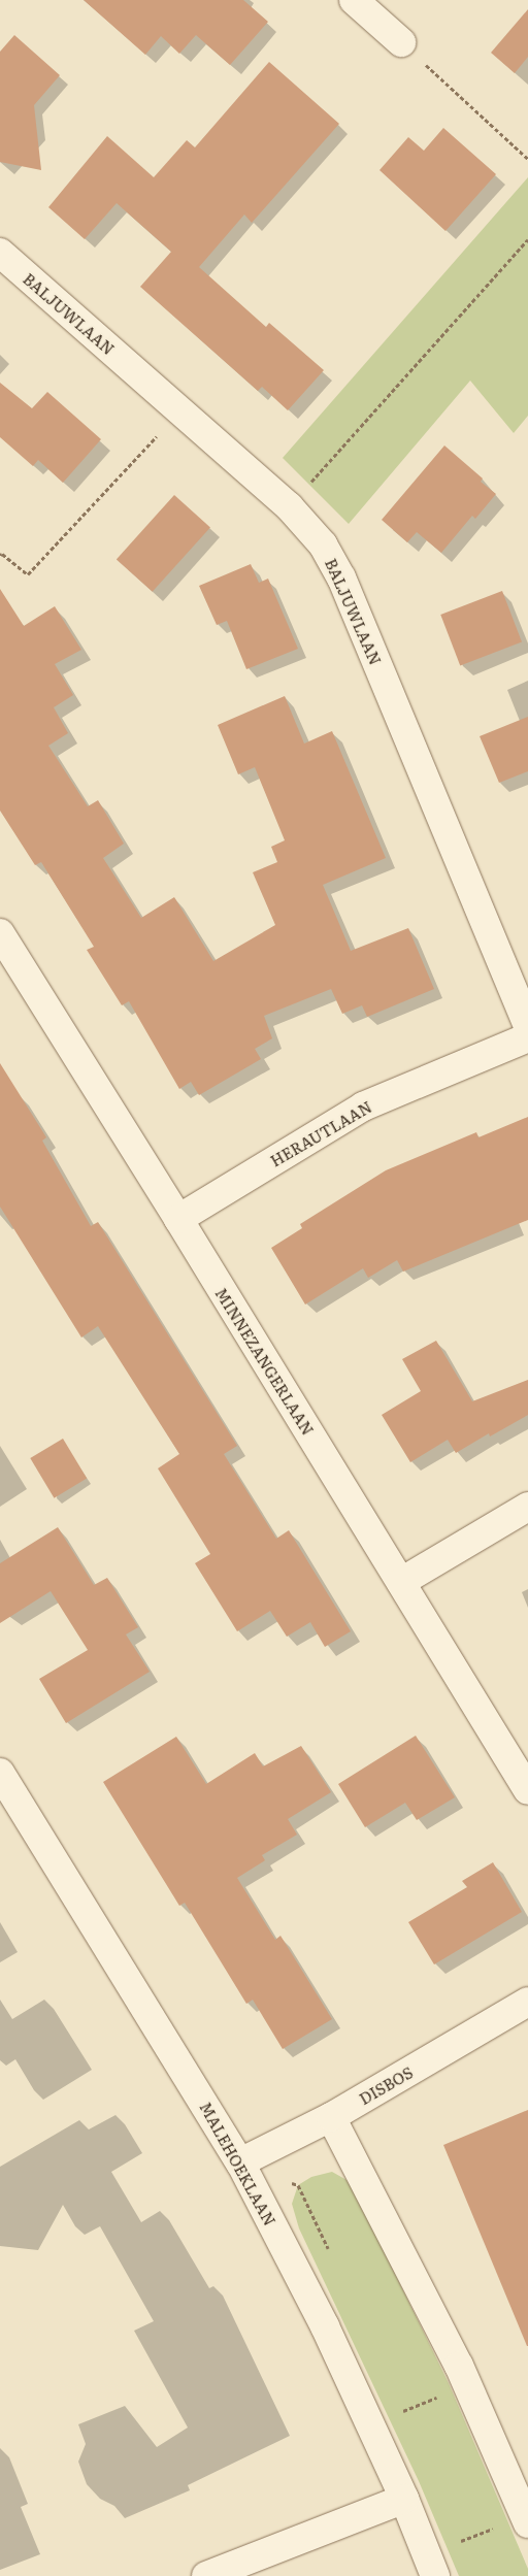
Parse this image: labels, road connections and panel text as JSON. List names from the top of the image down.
{
  "streets": {
    "street": [
      "BALJUWLAAN",
      "HERAUTLAAN",
      "MINNEZANGERLAAN",
      "DISBOS",
      "MALEHOEKLAAN"
    ]
  },
  "crossings": [
    ["HERAUTLAAN", "MINNEZANGERLAAN"],
    ["DISBOS", "MALEHOEKLAAN"]
  ]
}
